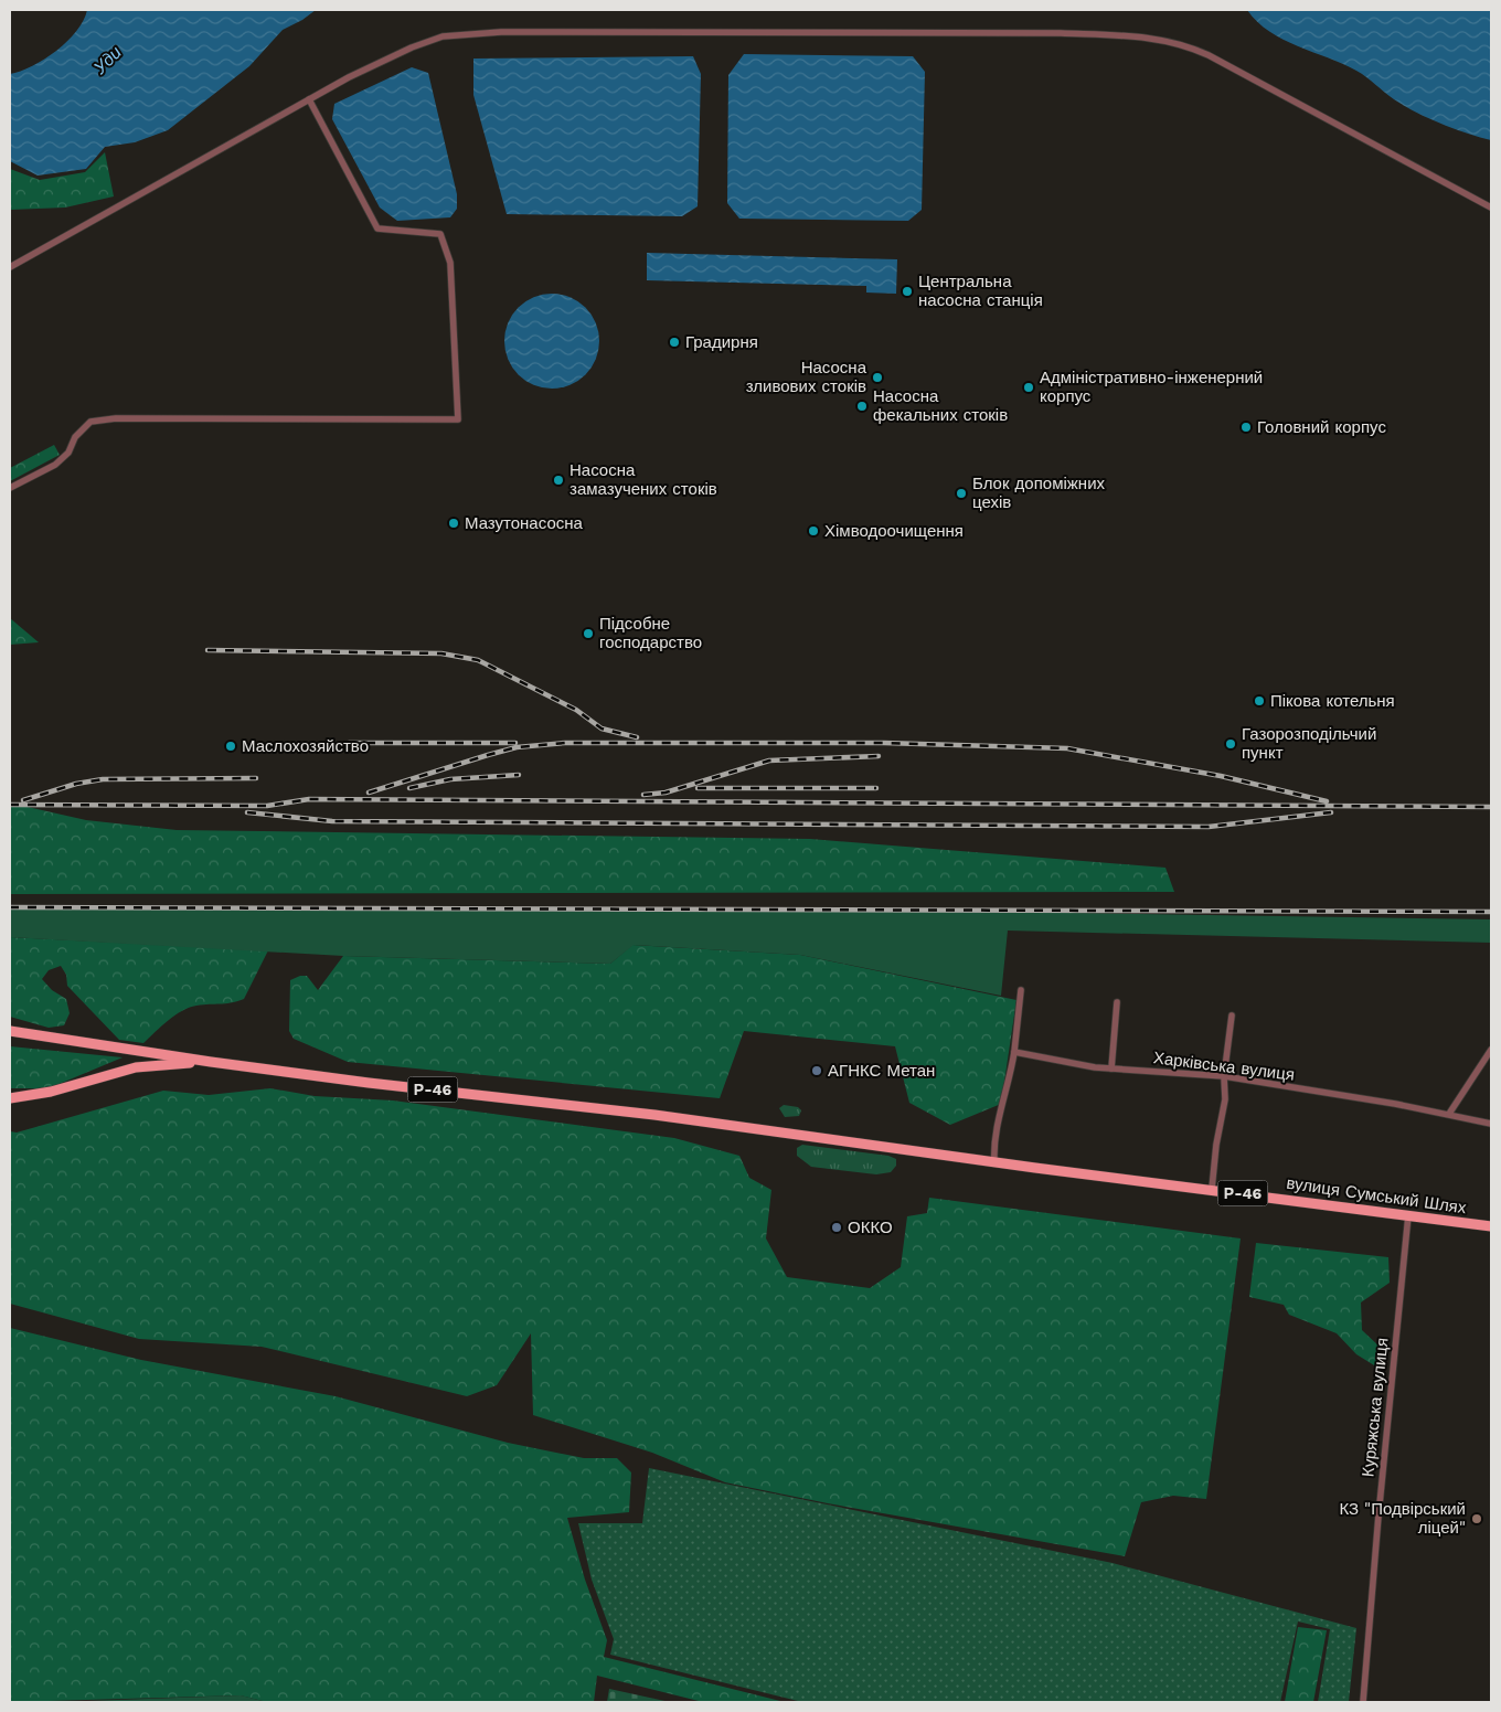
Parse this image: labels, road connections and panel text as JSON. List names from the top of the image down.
{
  "streets": {
    "main road": ["Р-46", "вулиця Сумський Шлях"],
    "street": ["Харківська вулиця", "Куряжська вулиця"]
  },
  "crossings": [
    ["Р-46", "вулиця Сумський Шлях"],
    ["вулиця Сумський Шлях", "Куряжська вулиця"]
  ],
  "water": ["Уди"],
  "places": [
    "Центральна насосна станція",
    "Градирня",
    "Насосна зливових стоків",
    "Адміністративно-інженерний корпус",
    "Насосна фекальних стоків",
    "Головний корпус",
    "Насосна замазучених стоків",
    "Блок допоміжних цехів",
    "Мазутонасосна",
    "Хімводоочищення",
    "Підсобне господарство",
    "Пікова котельня",
    "Газорозподільчий пункт",
    "Маслохозяйство",
    "АГНКС Метан",
    "ОККО",
    "КЗ \"Подвірський ліцей\""
  ]
}
